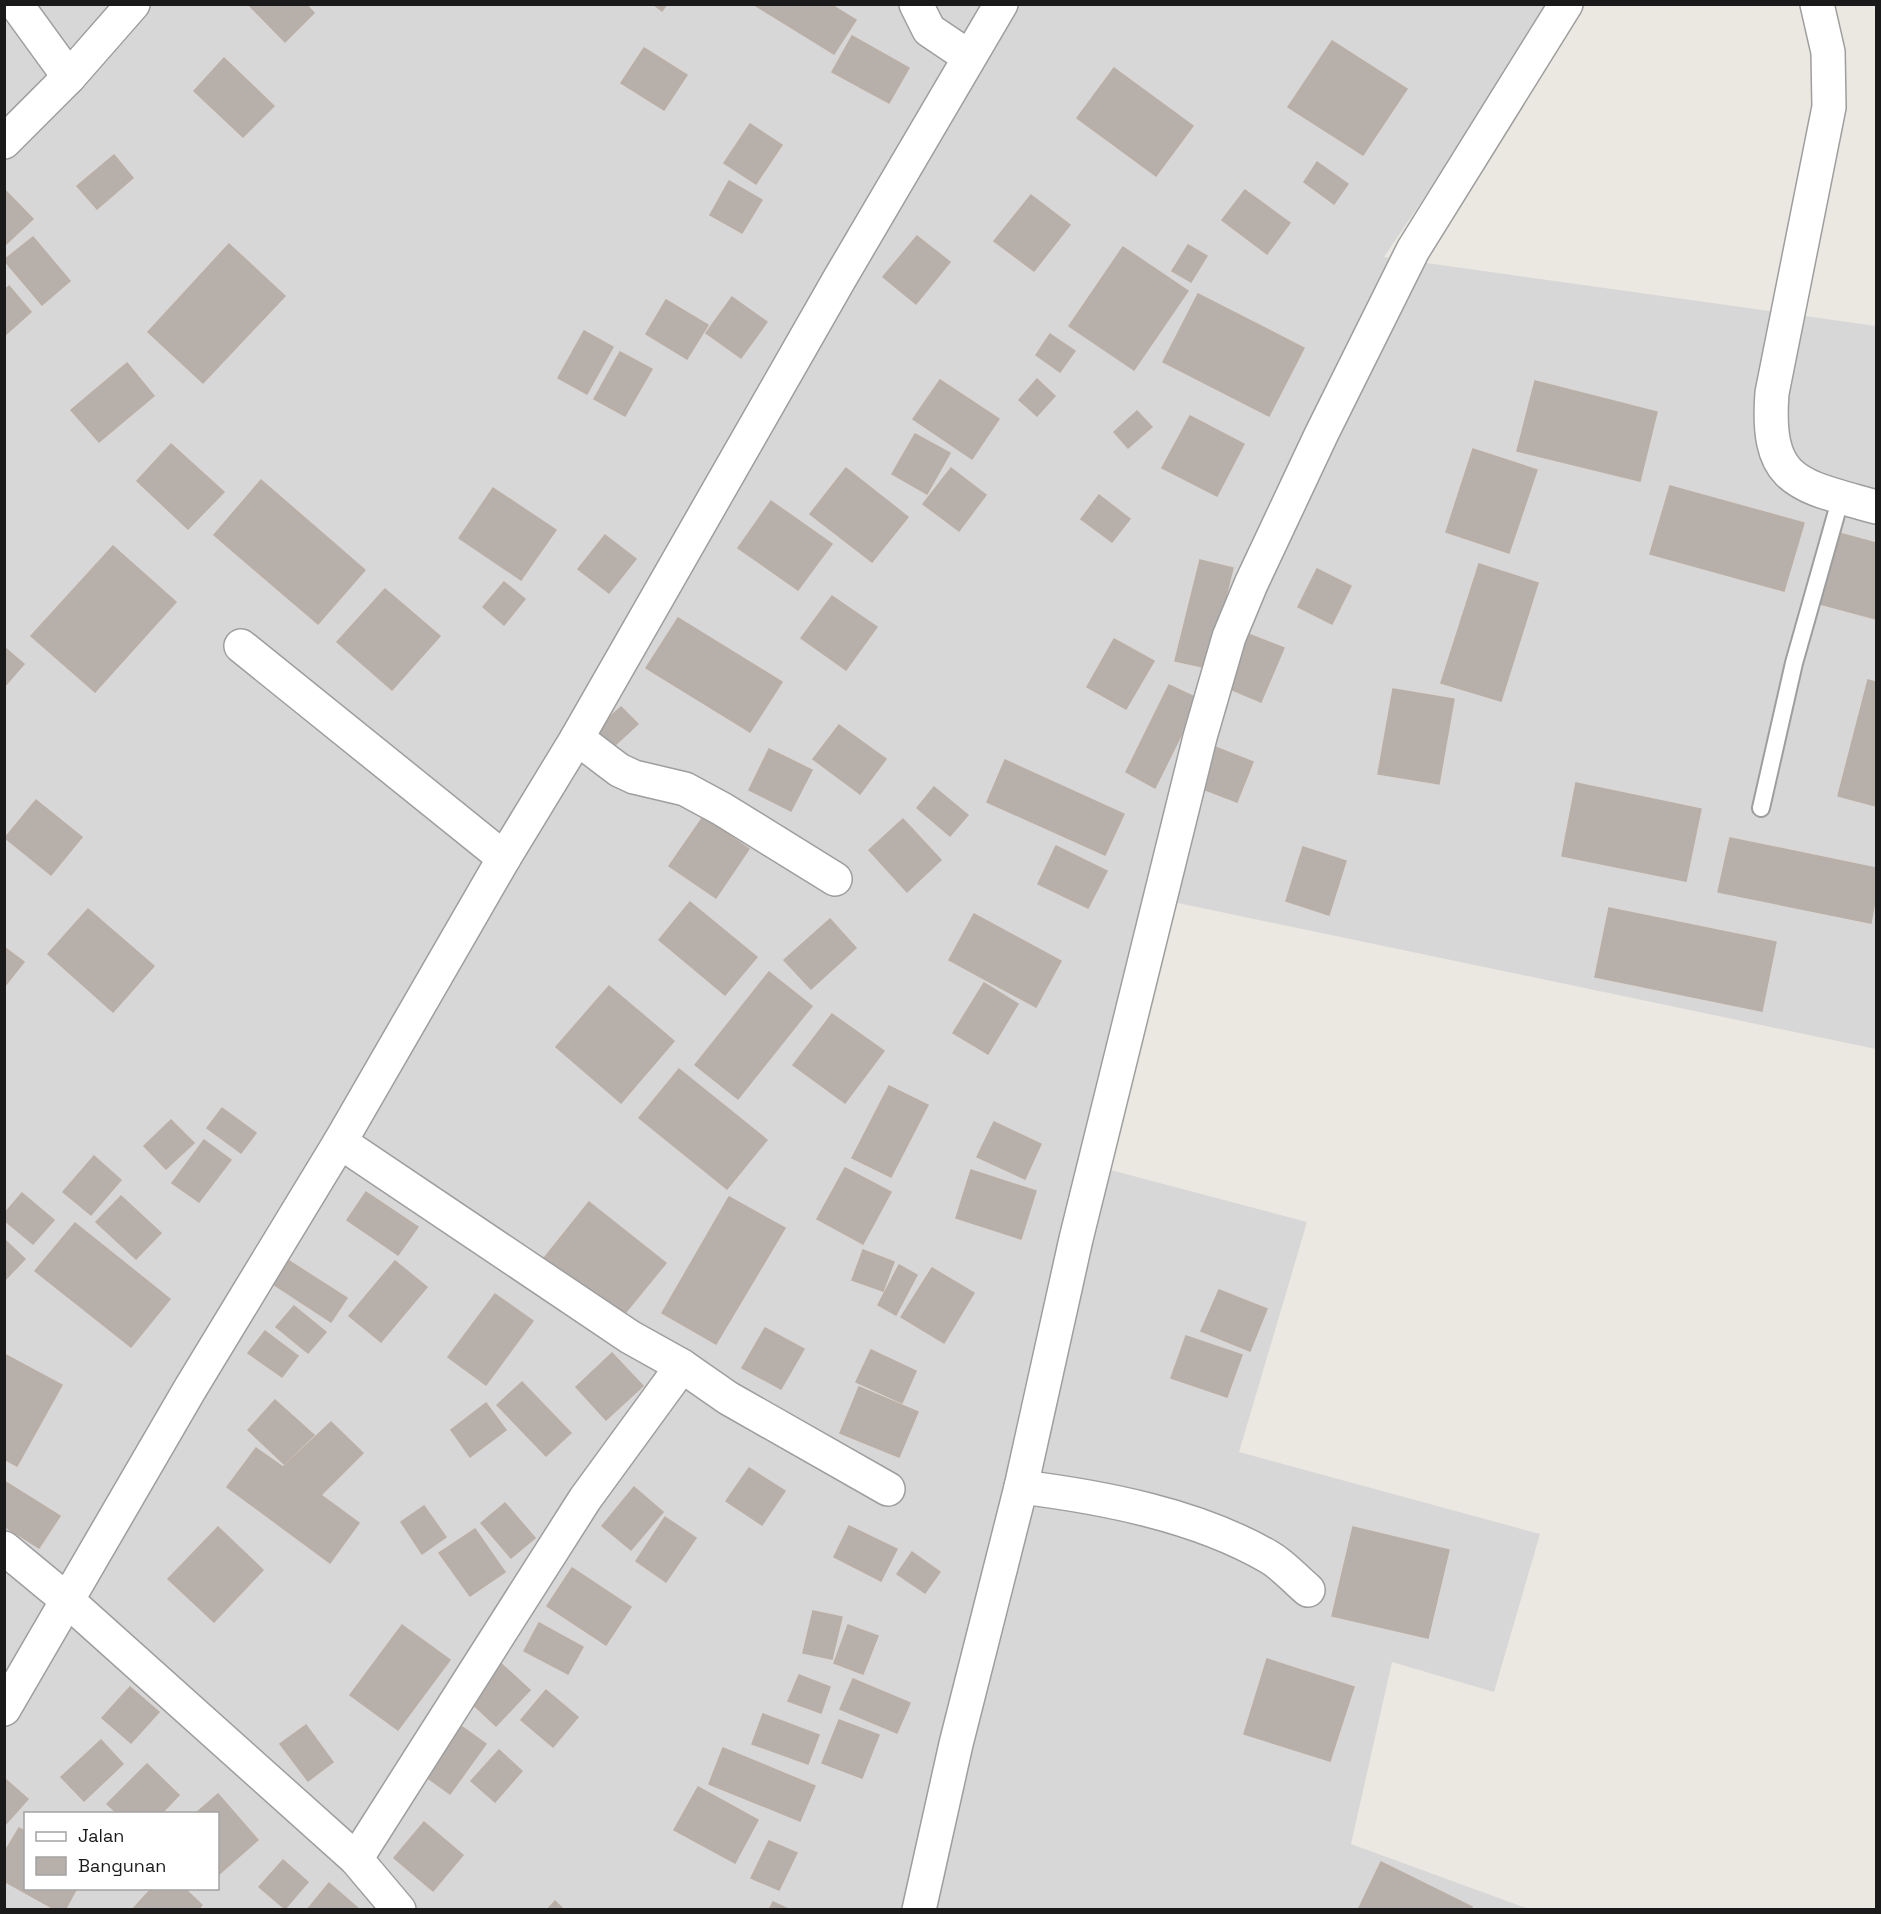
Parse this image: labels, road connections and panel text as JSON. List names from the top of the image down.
{
  "legend": ["Jalan", "Bangunan"]
}
